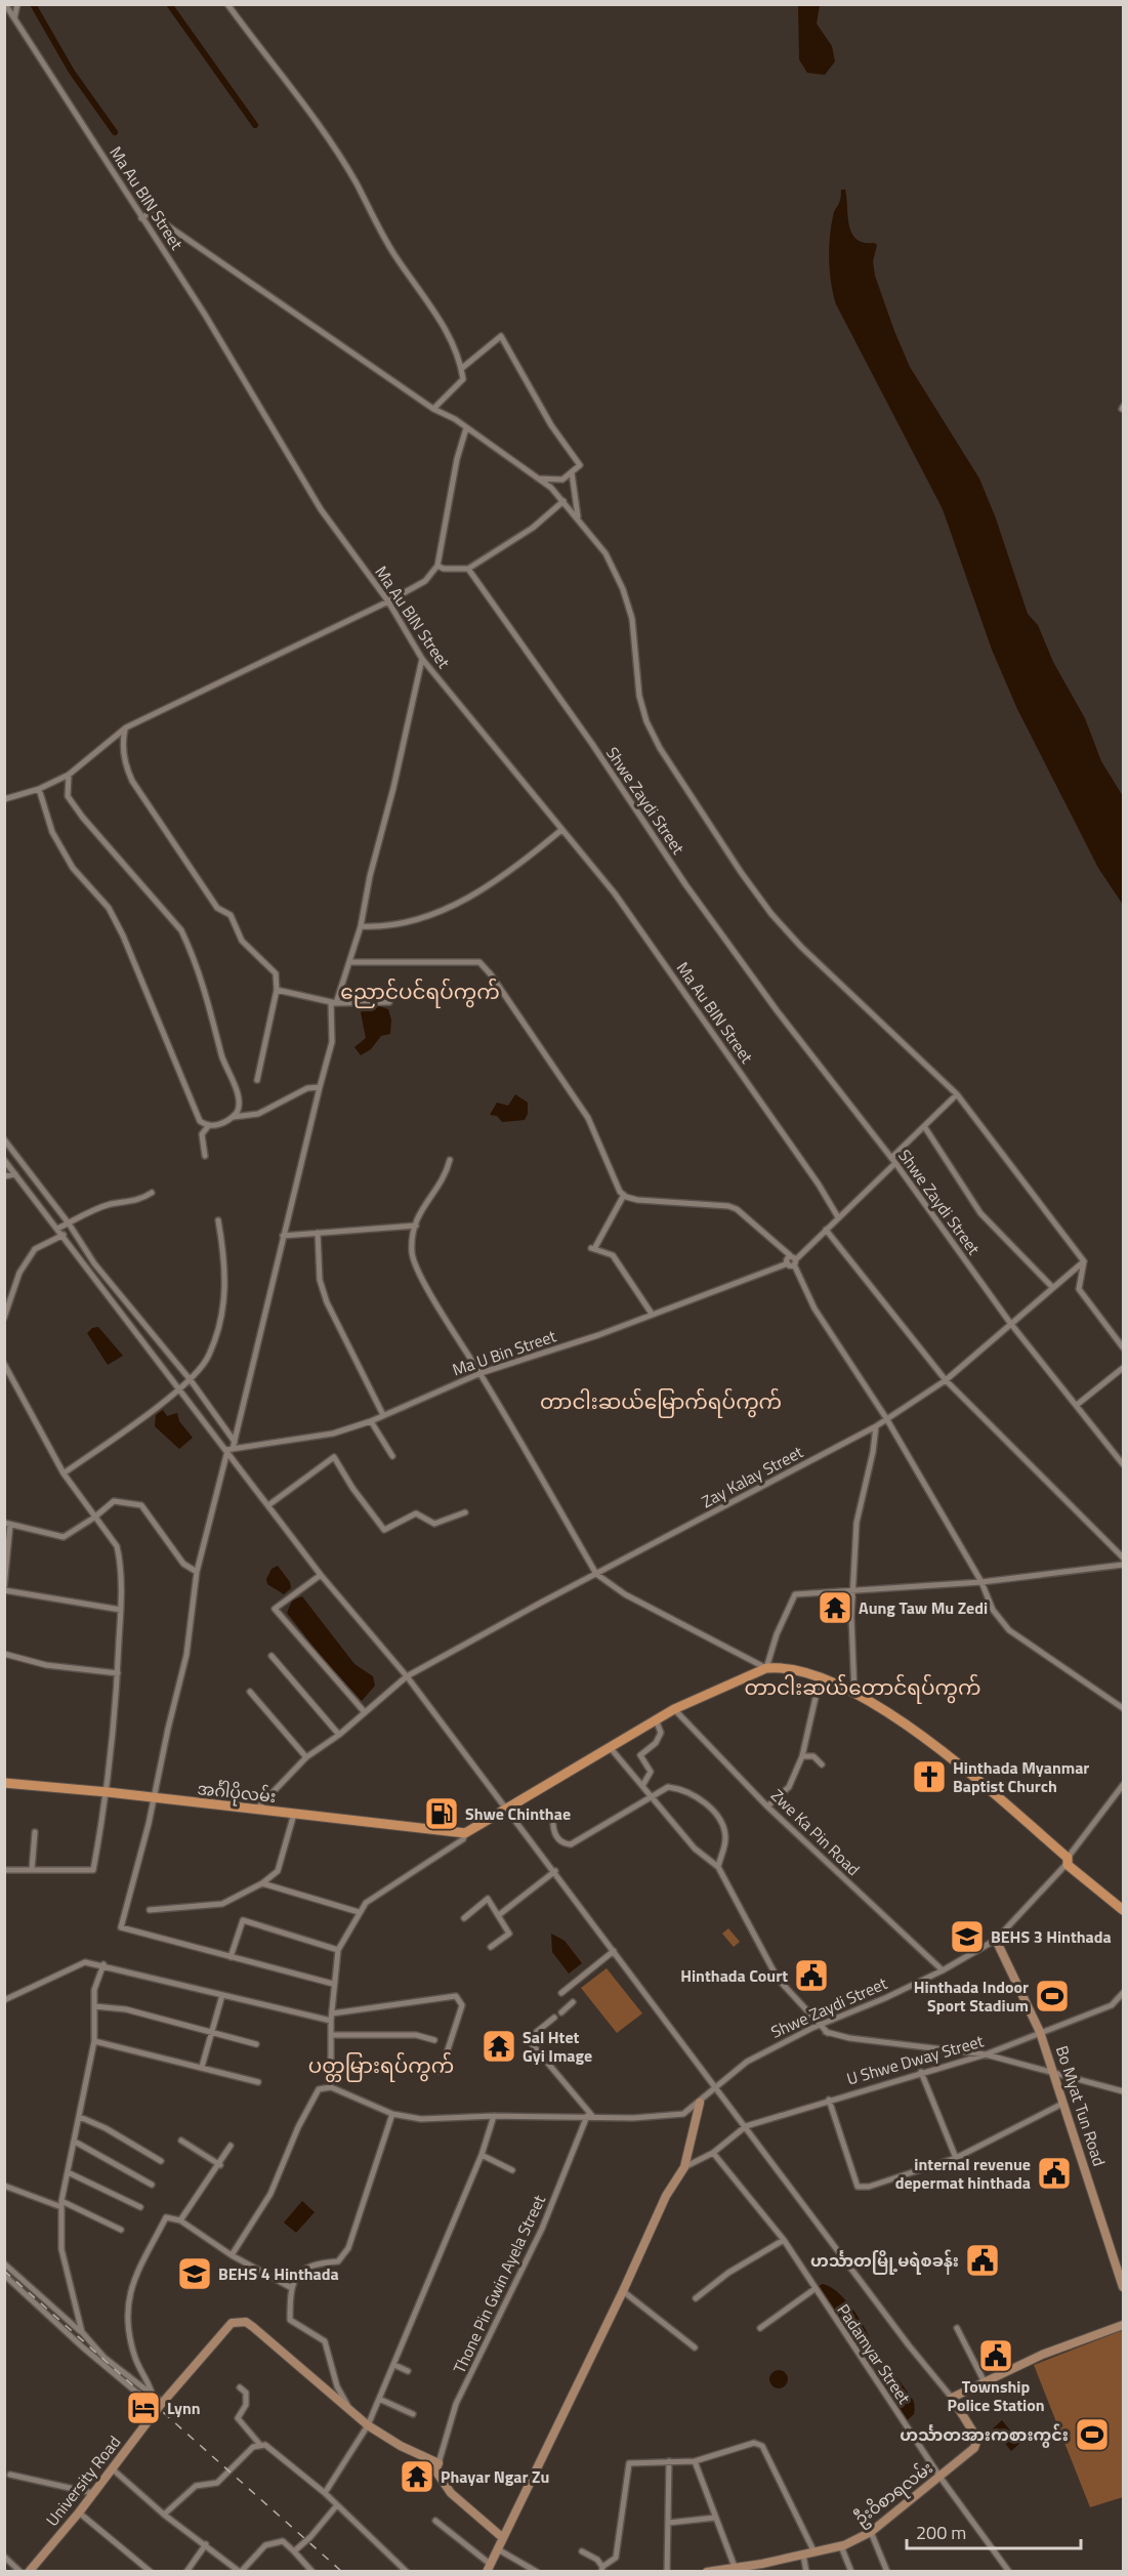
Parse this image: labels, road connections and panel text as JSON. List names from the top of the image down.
{
  "streets": {
    "main road": ["အင်္ဂါပိုလမ်း"],
    "street": [
      "Ma Au BIN Street",
      "Shwe Zaydi Street",
      "Ma U Bin Street",
      "Zay Kalay Street",
      "Zwe Ka Pin Road",
      "U Shwe Dway Street",
      "Bo Myat Tun Road",
      "Thone Pin Gwin Ayela Street",
      "Padamyar Street",
      "University Road",
      "ဦးဝိစာရလမ်း"
    ]
  },
  "crossings": [
    ["Ma Au BIN Street", "Ma U Bin Street"],
    ["Shwe Zaydi Street", "Ma U Bin Street"],
    ["Shwe Zaydi Street", "Zay Kalay Street"],
    ["Shwe Zaydi Street", "Zwe Ka Pin Road"],
    ["Shwe Zaydi Street", "Bo Myat Tun Road"],
    ["Zay Kalay Street", "အင်္ဂါပိုလမ်း"],
    ["U Shwe Dway Street", "Bo Myat Tun Road"],
    ["U Shwe Dway Street", "Padamyar Street"],
    ["Padamyar Street", "ဦးဝိစာရလမ်း"]
  ],
  "districts": [
    "ညောင်ပင်ရပ်ကွက်",
    "တာငါးဆယ်မြောက်ရပ်ကွက်",
    "တာငါးဆယ်တောင်ရပ်ကွက်",
    "ပတ္တမြားရပ်ကွက်"
  ],
  "places": {
    "temple": ["Aung Taw Mu Zedi", "Sal Htet Gyi Image", "Phayar Ngar Zu"],
    "church": ["Hinthada Myanmar Baptist Church"],
    "fuel station": ["Shwe Chinthae"],
    "school or university": ["BEHS 3 Hinthada", "BEHS 4 Hinthada"],
    "public building": [
      "Hinthada Court",
      "internal revenue depermat hinthada",
      "ဟင်္သာတမြို့မရဲစခန်း",
      "Township Police Station"
    ],
    "sports": ["Hinthada Indoor Sport Stadium", "ဟင်္သာတအားကစားကွင်း"],
    "hotel": ["Lynn"]
  },
  "scale_bar": "200 m"
}
